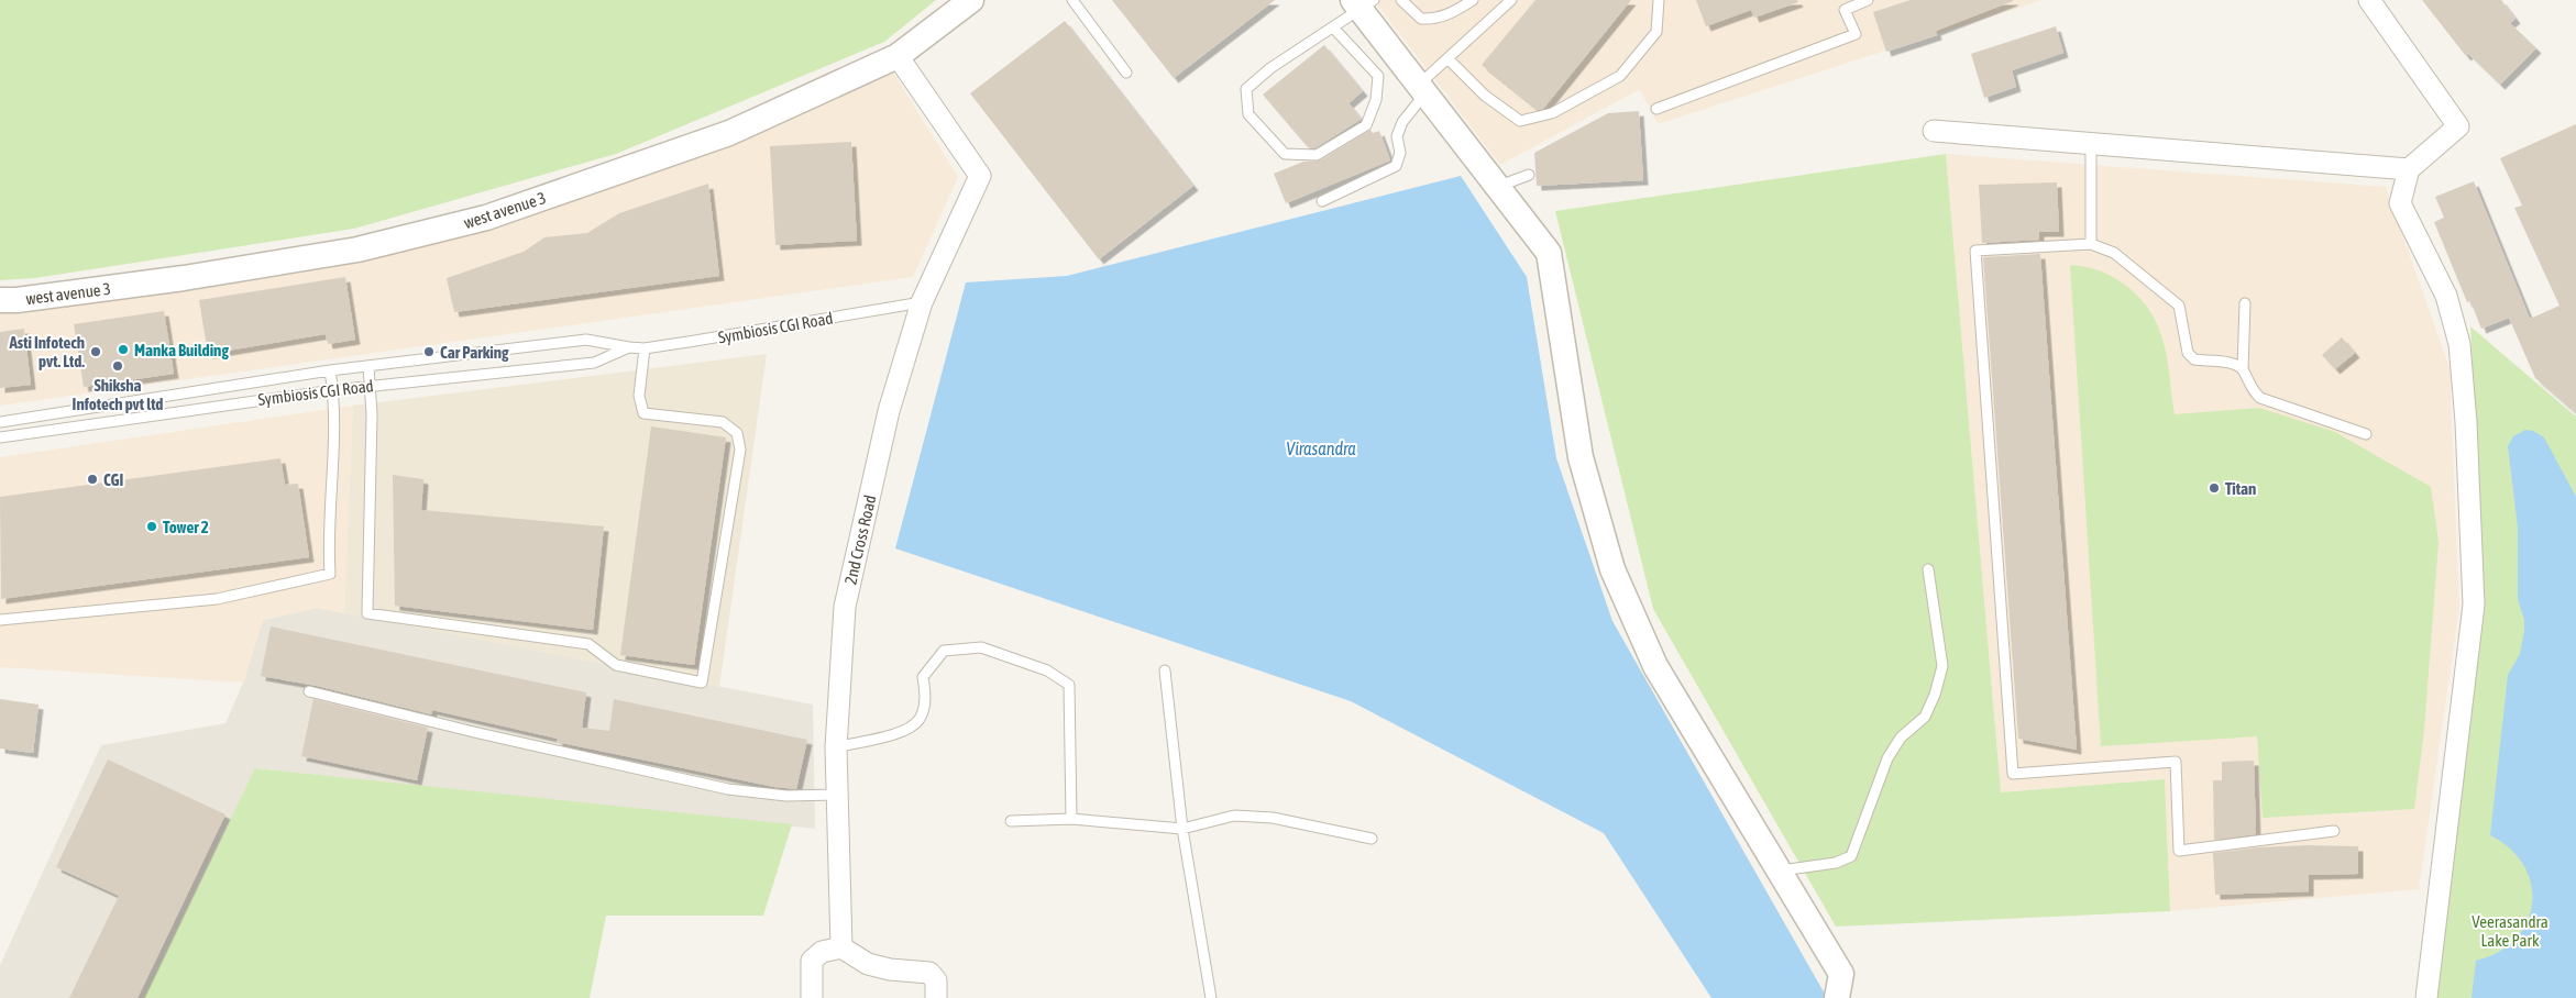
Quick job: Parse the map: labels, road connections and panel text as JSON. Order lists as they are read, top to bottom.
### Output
{
  "streets": {
    "street": ["west avenue 3", "2nd Cross Road"],
    "lane": ["Symbiosis CGI Road"]
  },
  "crossings": [
    ["west avenue 3", "2nd Cross Road"],
    ["Symbiosis CGI Road", "2nd Cross Road"]
  ],
  "water": ["Virasandra"],
  "parks": ["Veerasandra Lake Park"],
  "places": [
    "Manka Building",
    "Asti Infotech pvt. Ltd.",
    "Car Parking",
    "Shiksha Infotech pvt ltd",
    "CGI",
    "Titan",
    "Tower 2"
  ]
}
